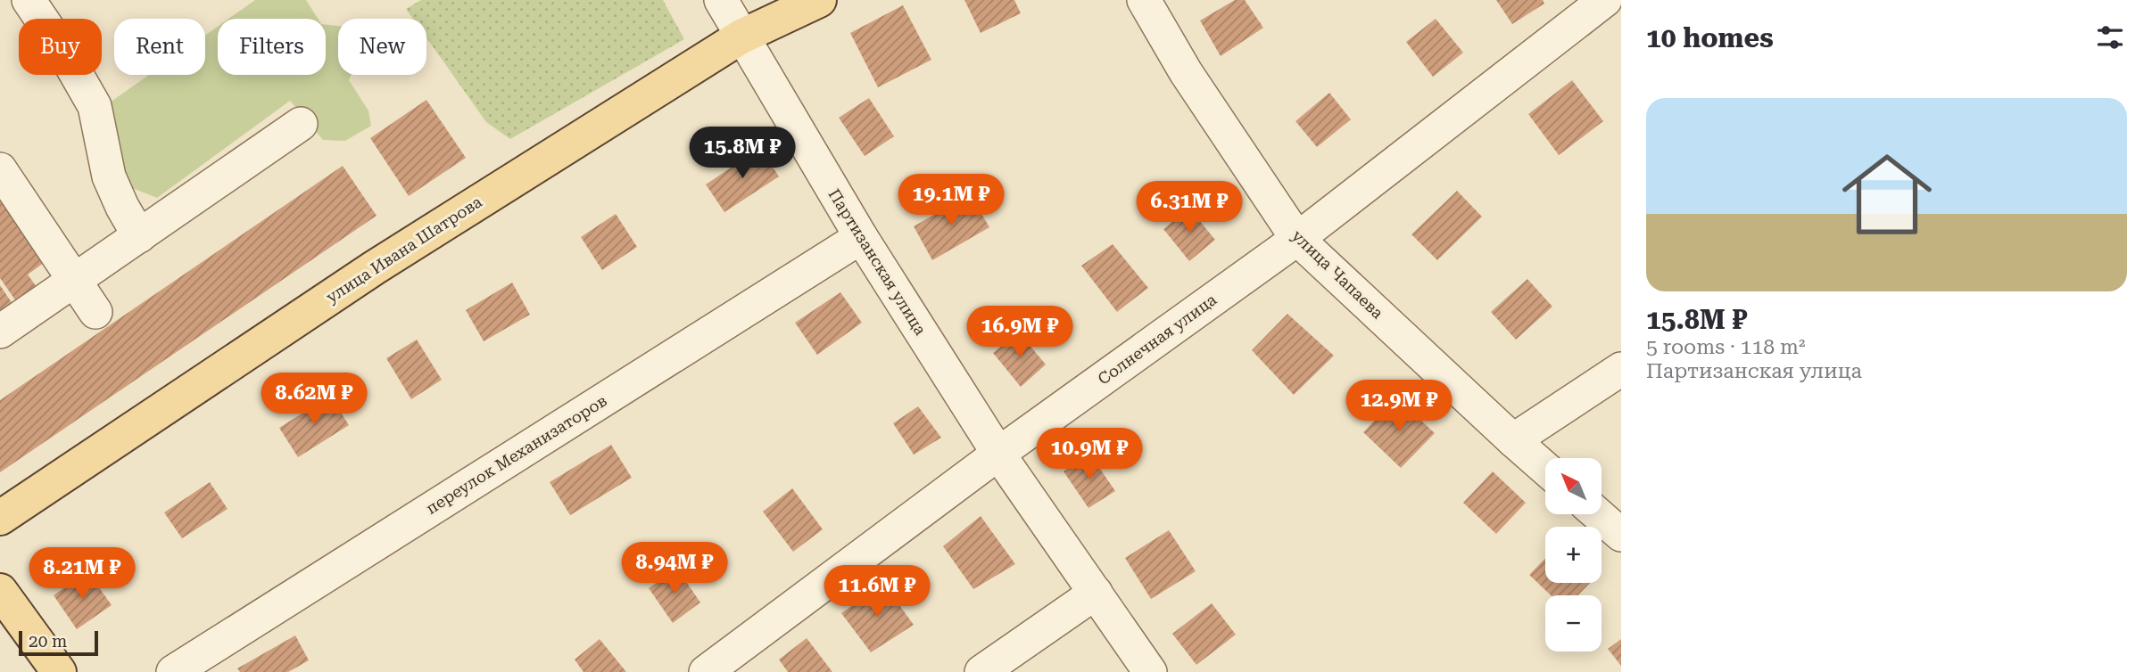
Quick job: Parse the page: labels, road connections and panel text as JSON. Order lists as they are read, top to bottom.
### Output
{
  "streets": {
    "main road": ["улица Ивана Шатрова"],
    "street": [
      "Партизанская улица",
      "улица Чапаева",
      "Солнечная улица",
      "переулок Механизаторов"
    ]
  },
  "crossings": [
    ["улица Ивана Шатрова", "Партизанская улица"],
    ["Партизанская улица", "Солнечная улица"],
    ["Партизанская улица", "переулок Механизаторов"],
    ["улица Чапаева", "Солнечная улица"]
  ],
  "scale_bar": "20 m",
  "north": "top left",
  "page": {
    "heading": "10 homes",
    "chip": [
      "Buy",
      "Rent",
      "Filters",
      "New"
    ],
    "list": [
      {
        "name": "15.8M ₽",
        "note": "5 rooms · 118 m² · Партизанская улица"
      }
    ],
    "price": [
      "15.8M ₽",
      "19.1M ₽",
      "6.31M ₽",
      "16.9M ₽",
      "8.62M ₽",
      "12.9M ₽",
      "10.9M ₽",
      "8.94M ₽",
      "8.21M ₽",
      "11.6M ₽"
    ],
    "map_buttons": ["+", "−"],
    "scale": "20 m"
  }
}
